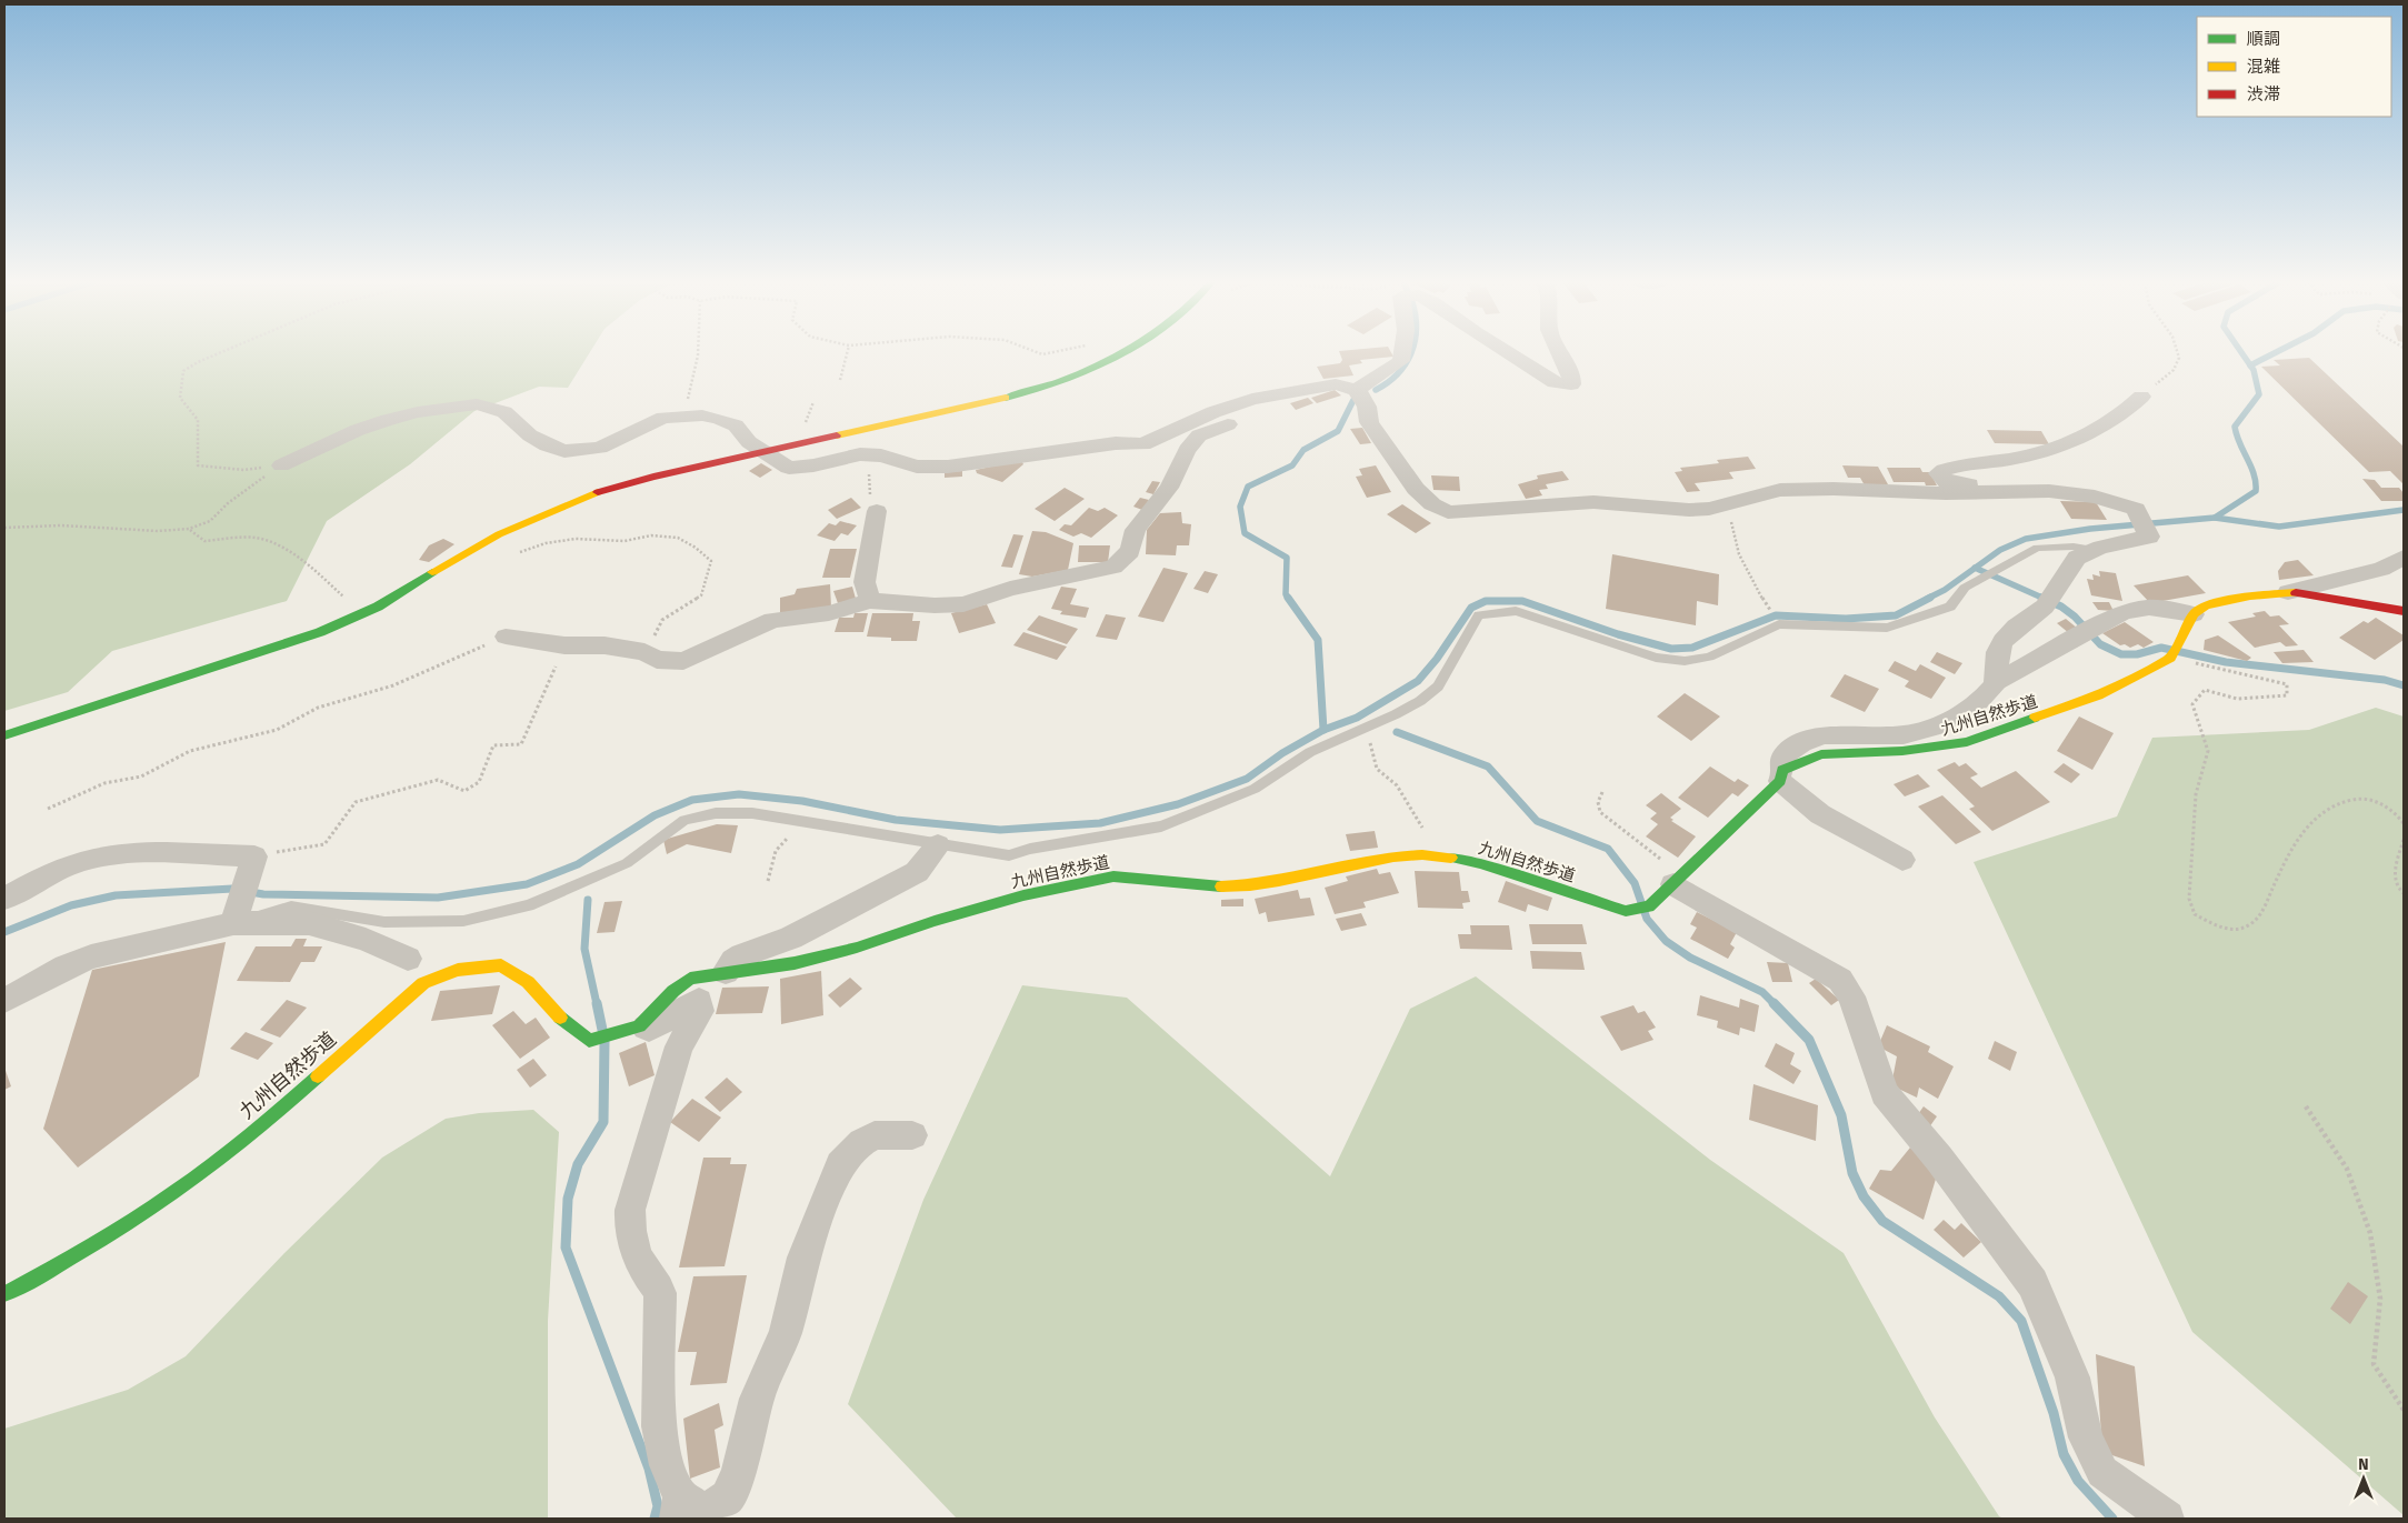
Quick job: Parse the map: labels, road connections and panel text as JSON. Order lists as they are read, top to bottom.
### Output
{
  "streets": {
    "street": ["九州自然歩道"]
  },
  "legend": ["順調", "混雑", "渋滞"],
  "north": "top"
}
